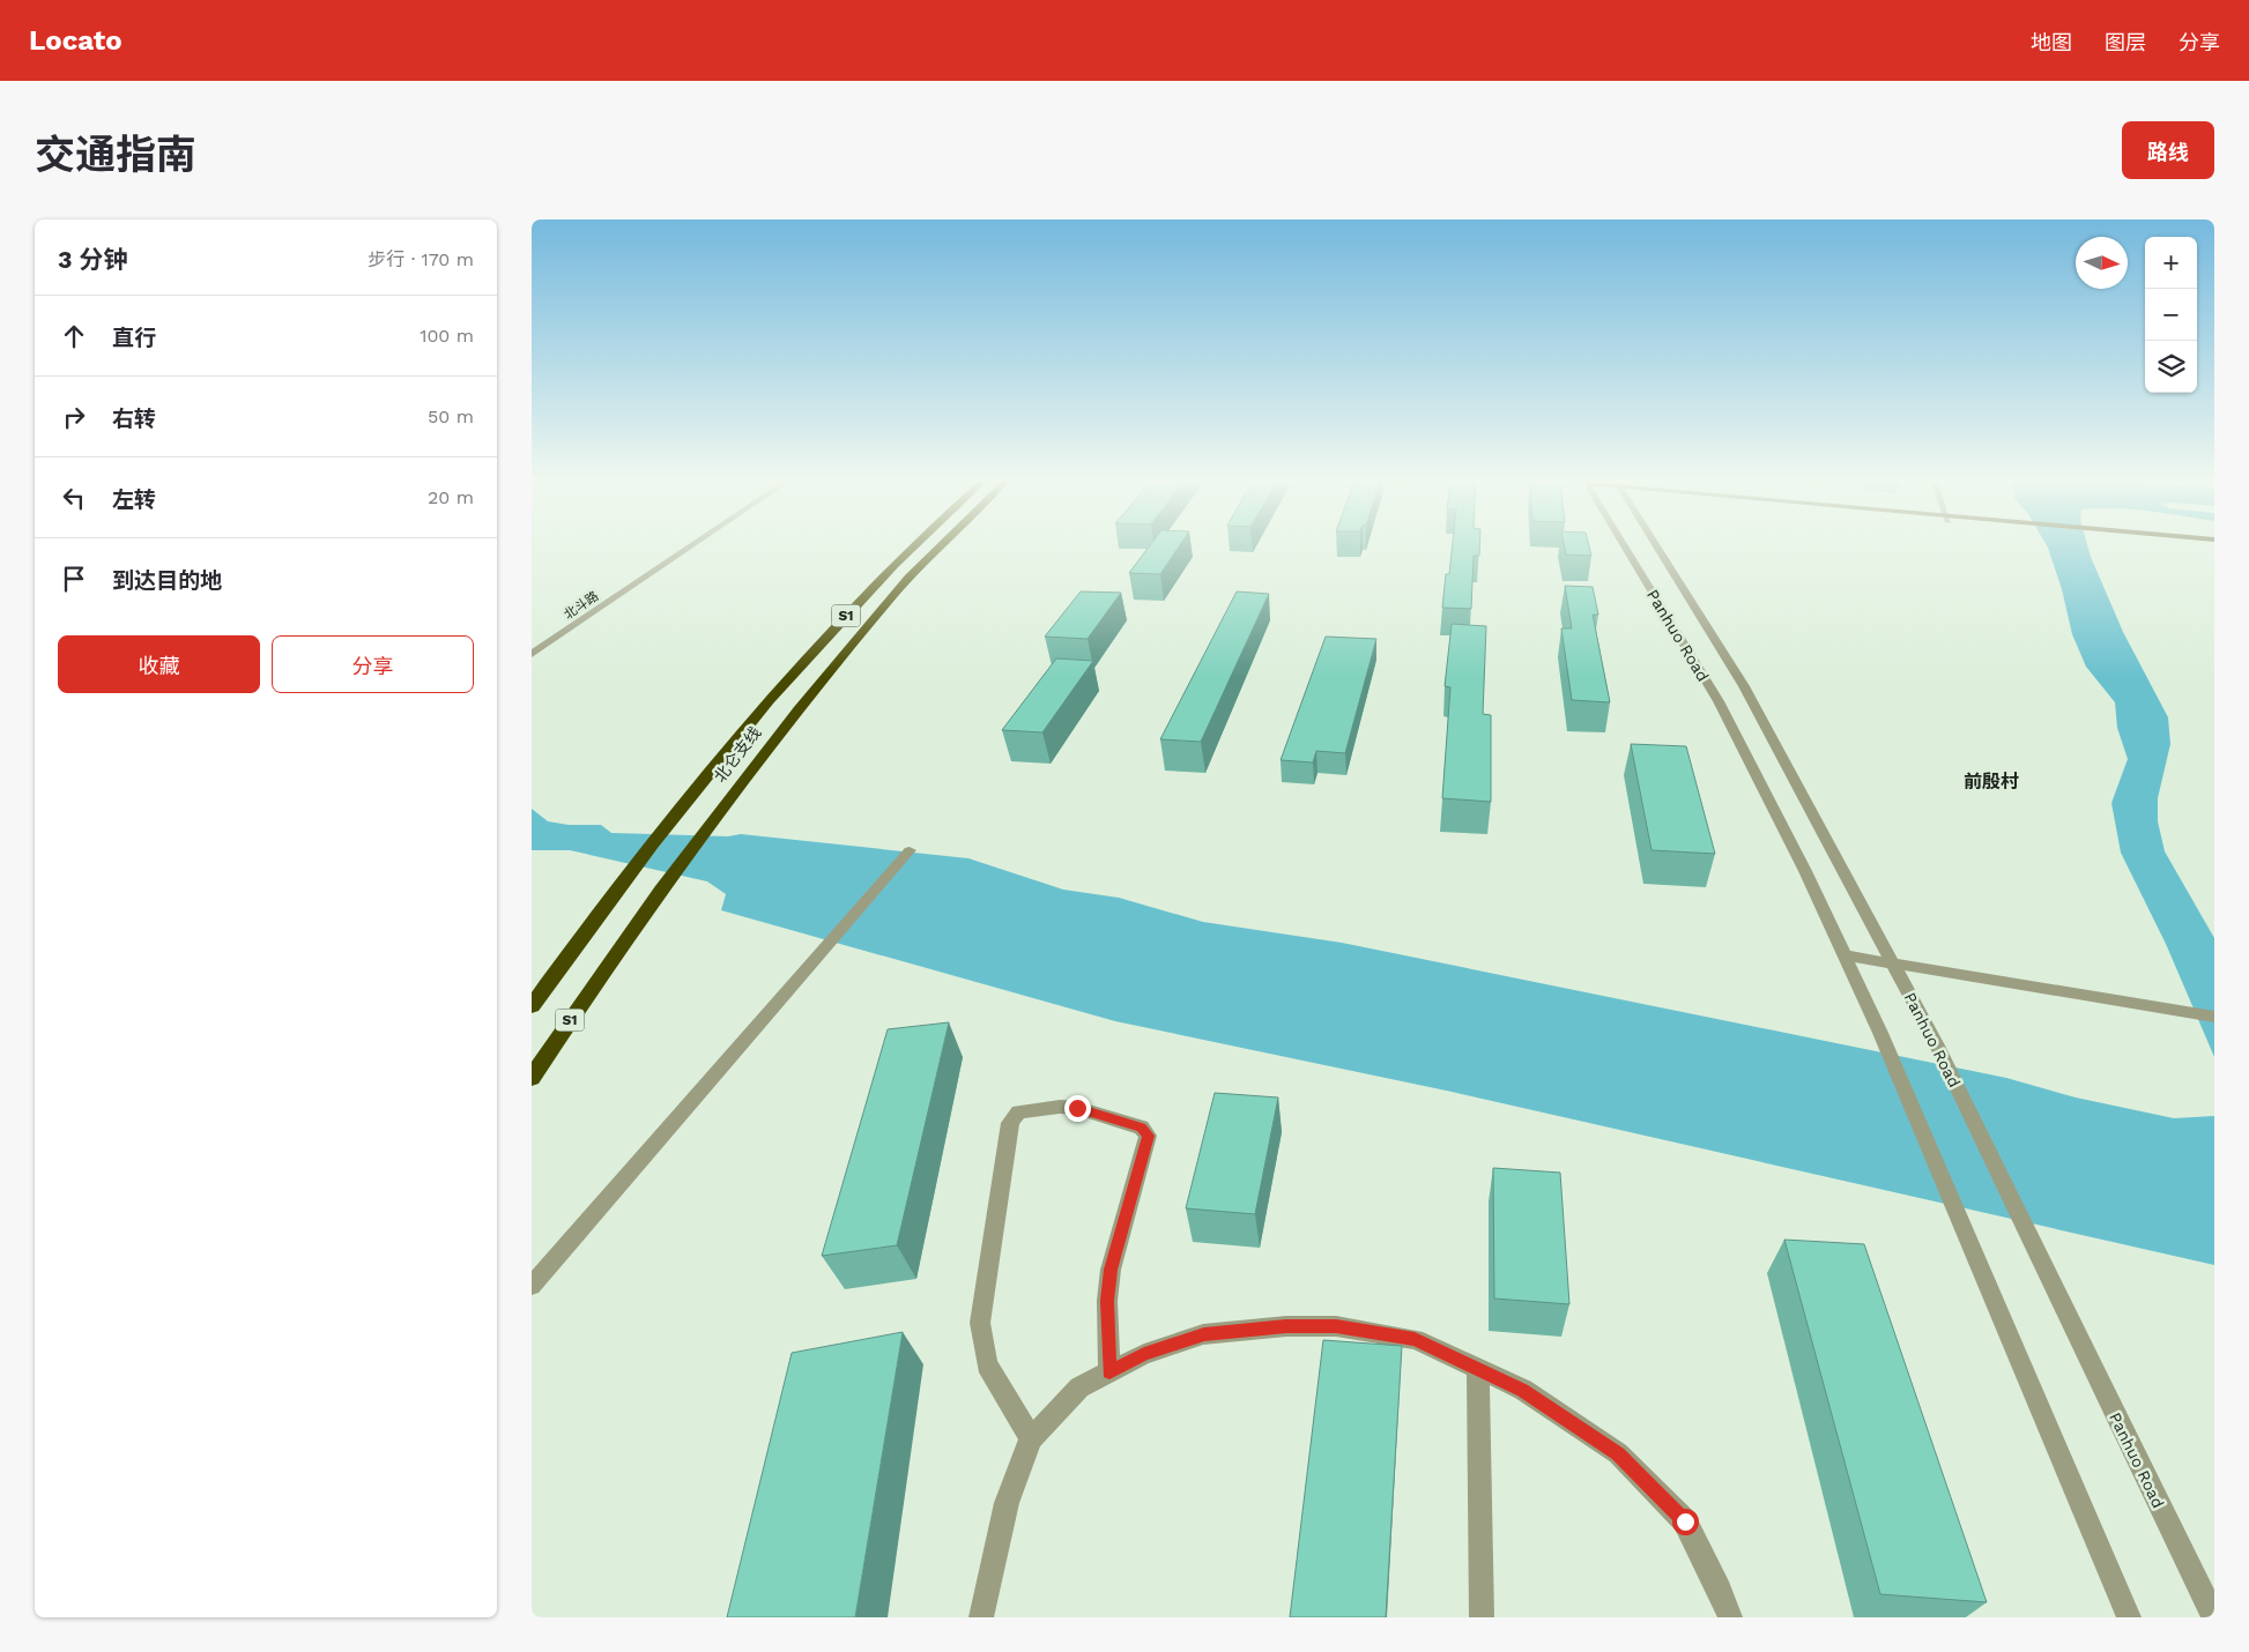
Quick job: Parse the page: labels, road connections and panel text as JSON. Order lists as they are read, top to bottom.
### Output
{
  "streets": {
    "highway": ["S1", "北仑支线"],
    "street": ["北斗路", "Panhuo Road"]
  },
  "districts": ["前殷村"],
  "north": "right",
  "page": {
    "header": "Locato",
    "nav": ["地图", "图层", "分享"],
    "title": "交通指南",
    "buttons": [
      "路线",
      ["收藏", "分享"]
    ],
    "heading": ["3 分钟", "步行 · 170 m"],
    "map_buttons": ["+", "−"],
    "list": [
      ["直行", "100 m"],
      ["右转", "50 m"],
      ["左转", "20 m"],
      "到达目的地"
    ]
  }
}
